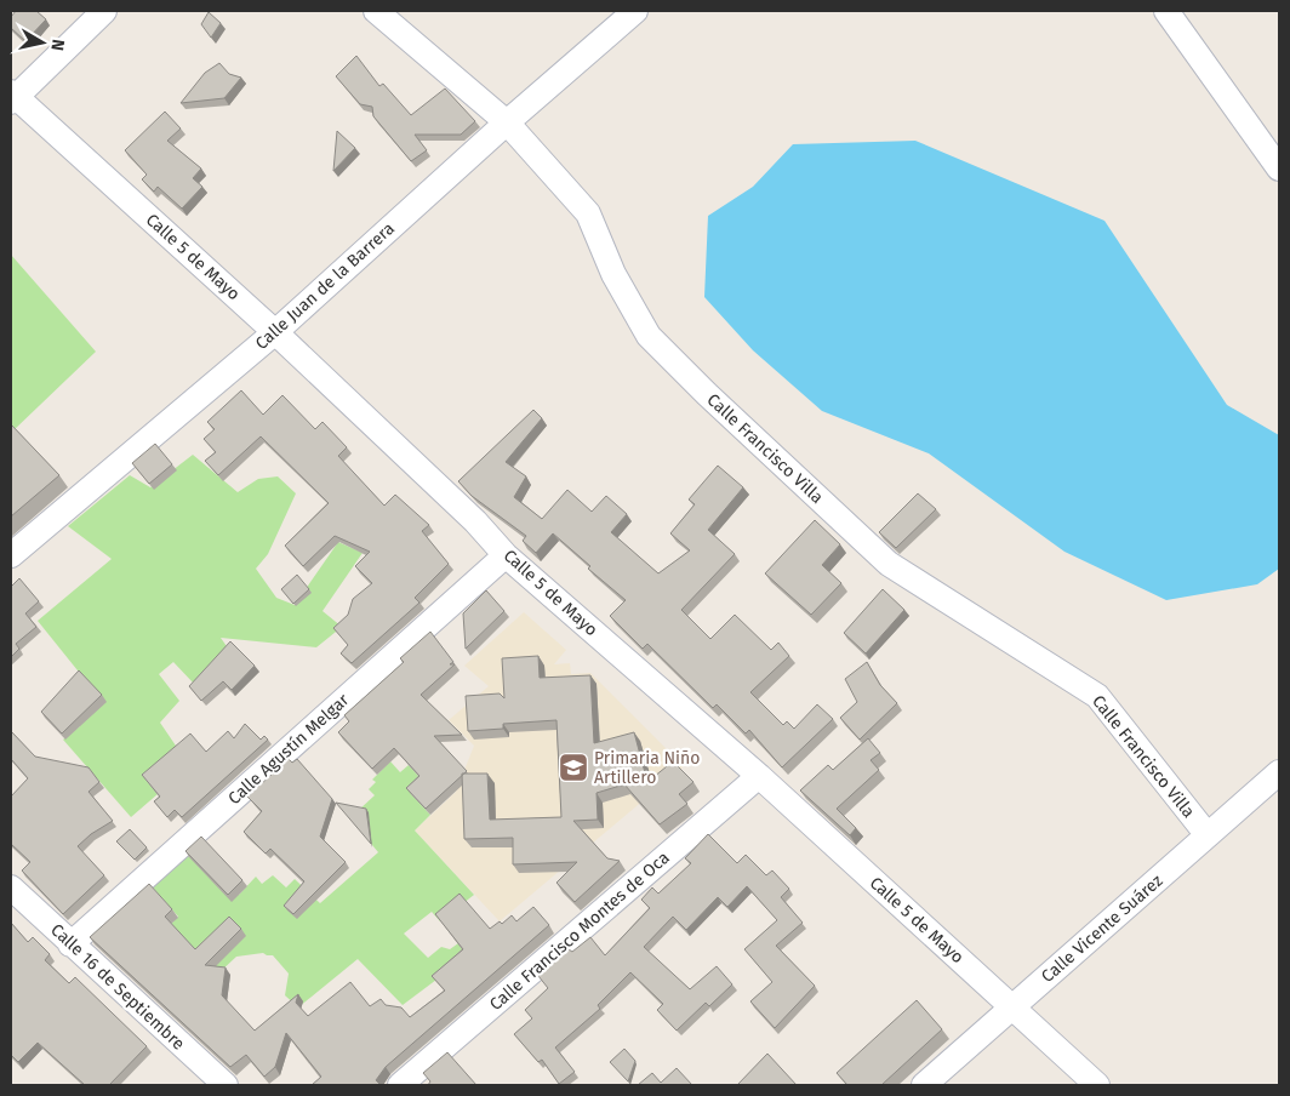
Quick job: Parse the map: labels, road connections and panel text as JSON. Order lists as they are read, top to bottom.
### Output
{
  "streets": {
    "street": [
      "Calle 5 de Mayo",
      "Calle Juan de la Barrera",
      "Calle Francisco Villa",
      "Calle Agustín Melgar",
      "Calle Vicente Suárez",
      "Calle Francisco Montes de Oca",
      "Calle 16 de Septiembre"
    ]
  },
  "crossings": [
    ["Calle 5 de Mayo", "Calle Juan de la Barrera"],
    ["Calle 5 de Mayo", "Calle Agustín Melgar"],
    ["Calle 5 de Mayo", "Calle Vicente Suárez"],
    ["Calle 5 de Mayo", "Calle Francisco Montes de Oca"],
    ["Calle Juan de la Barrera", "Calle Francisco Villa"],
    ["Calle Francisco Villa", "Calle Vicente Suárez"],
    ["Calle Agustín Melgar", "Calle 16 de Septiembre"]
  ],
  "places": {
    "school or university": ["Primaria Niño Artillero"]
  },
  "north": "right"
}
